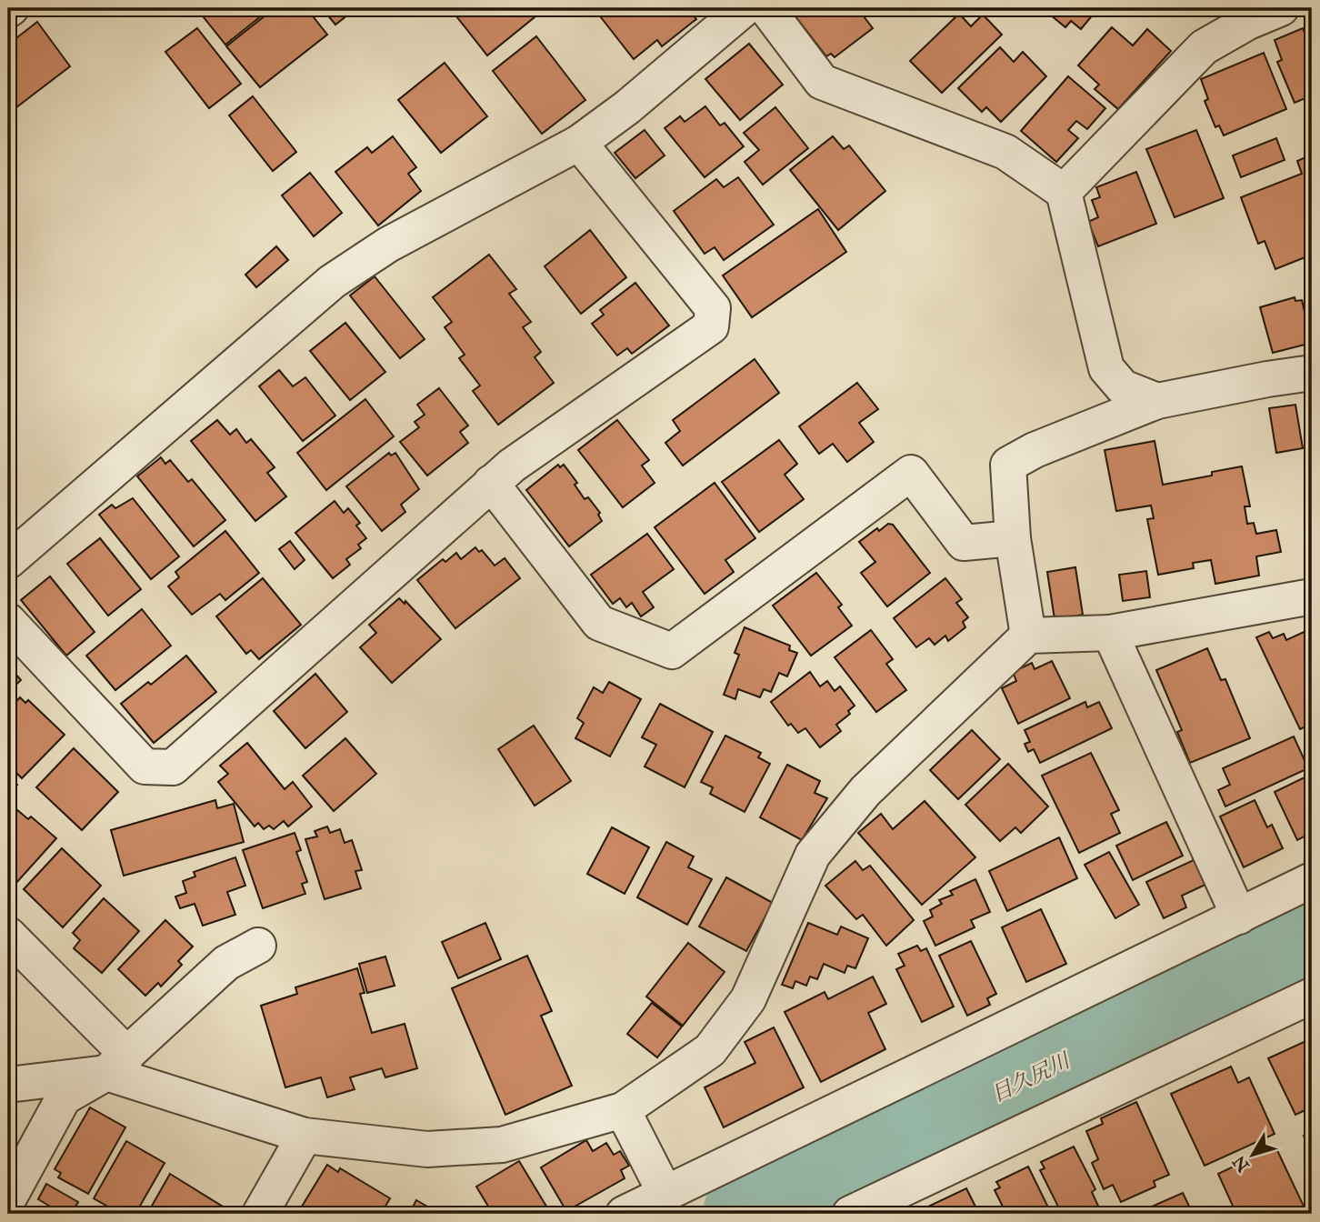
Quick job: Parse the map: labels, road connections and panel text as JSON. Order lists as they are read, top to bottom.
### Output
{
  "water": ["目久尻川"],
  "north": "bottom left"
}
